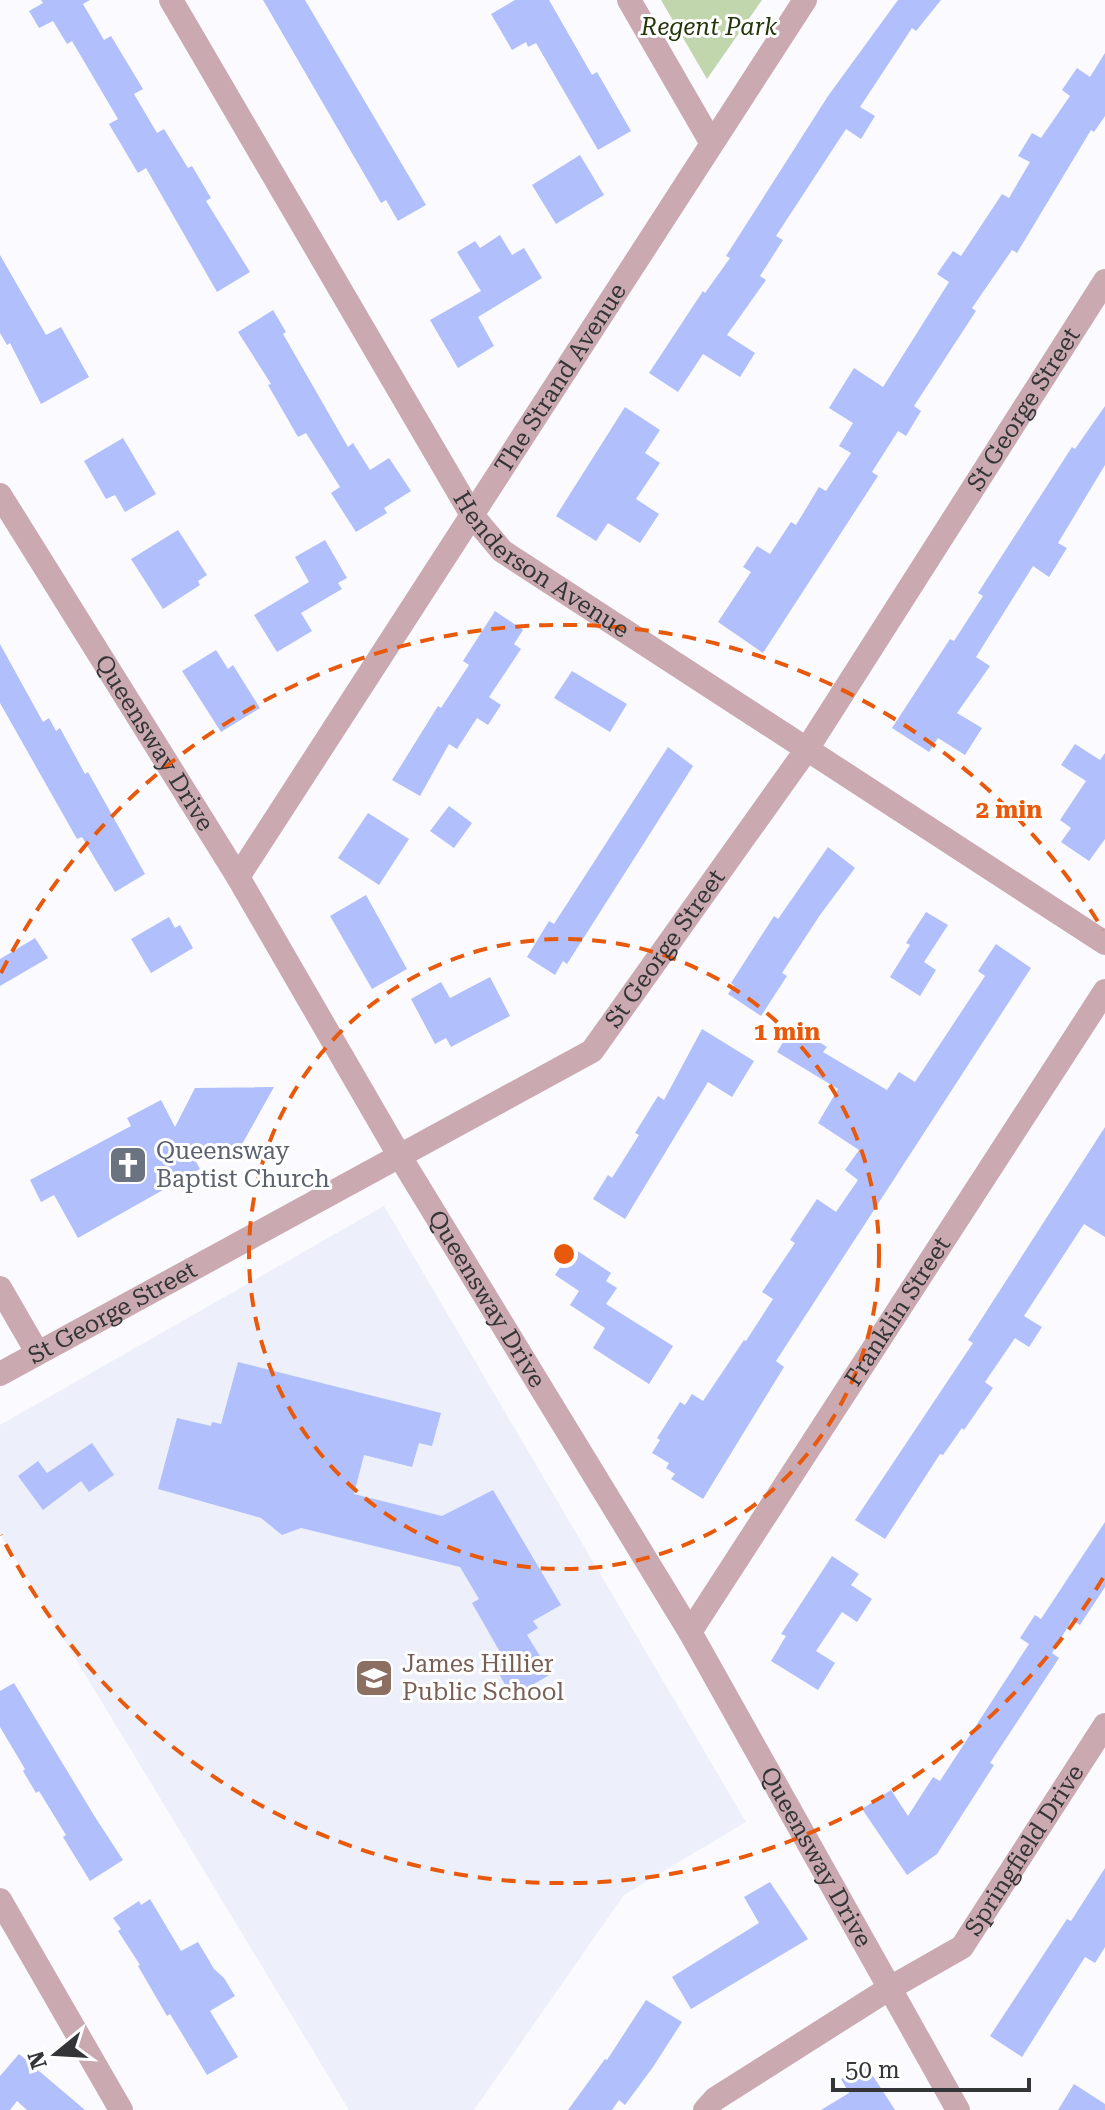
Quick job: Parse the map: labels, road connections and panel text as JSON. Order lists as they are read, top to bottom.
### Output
{
  "streets": {
    "street": [
      "The Strand Avenue",
      "St George Street",
      "Henderson Avenue",
      "Queensway Drive",
      "Franklin Street",
      "Springfield Drive"
    ]
  },
  "crossings": [
    ["The Strand Avenue", "Henderson Avenue"],
    ["The Strand Avenue", "Queensway Drive"],
    ["St George Street", "Henderson Avenue"],
    ["St George Street", "Queensway Drive"],
    ["Queensway Drive", "Franklin Street"],
    ["Queensway Drive", "Springfield Drive"]
  ],
  "parks": ["Regent Park"],
  "places": {
    "church": ["Queensway Baptist Church"],
    "school or university": ["James Hillier Public School"]
  },
  "scale_bar": "50 m",
  "north": "left",
  "rings": ["2 min", "1 min"]
}
